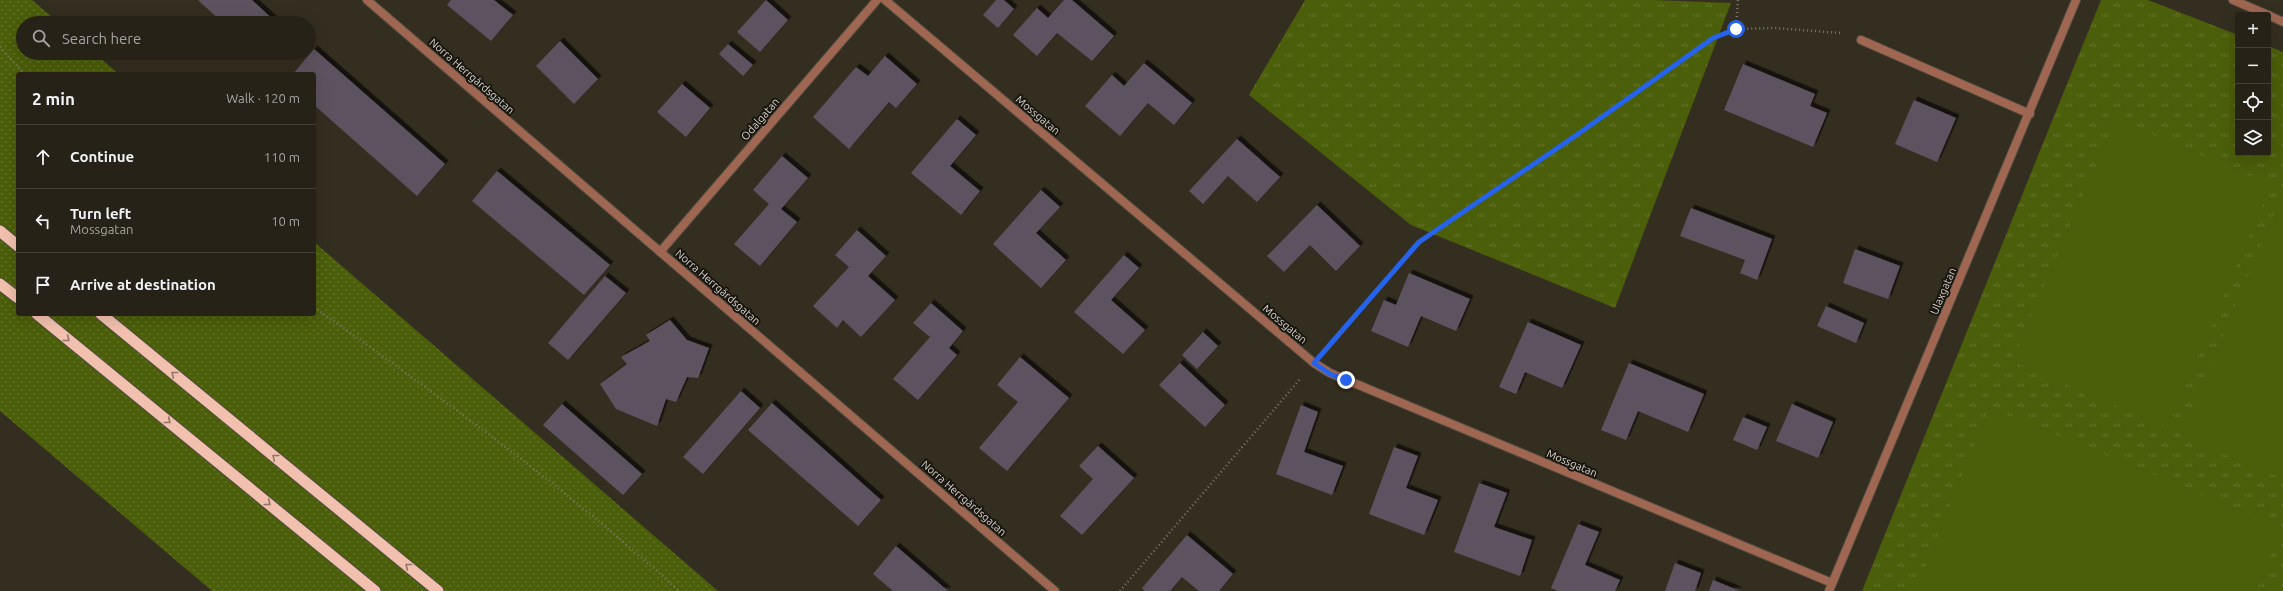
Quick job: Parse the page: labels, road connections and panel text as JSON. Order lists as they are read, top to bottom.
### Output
{
  "streets": {
    "street": [
      "Norra Herrgårdsgatan",
      "Mossgatan",
      "Odalgatan",
      "Ulaxgatan"
    ]
  },
  "crossings": [
    ["Norra Herrgårdsgatan", "Odalgatan"],
    ["Mossgatan", "Ulaxgatan"]
  ],
  "page": {
    "map_buttons": ["+", "−"],
    "search": "Search here",
    "heading": ["2 min", "Walk · 120 m"],
    "list": [
      ["Continue", "110 m"],
      ["Turn left", "Mossgatan", "10 m"],
      "Arrive at destination"
    ]
  }
}
